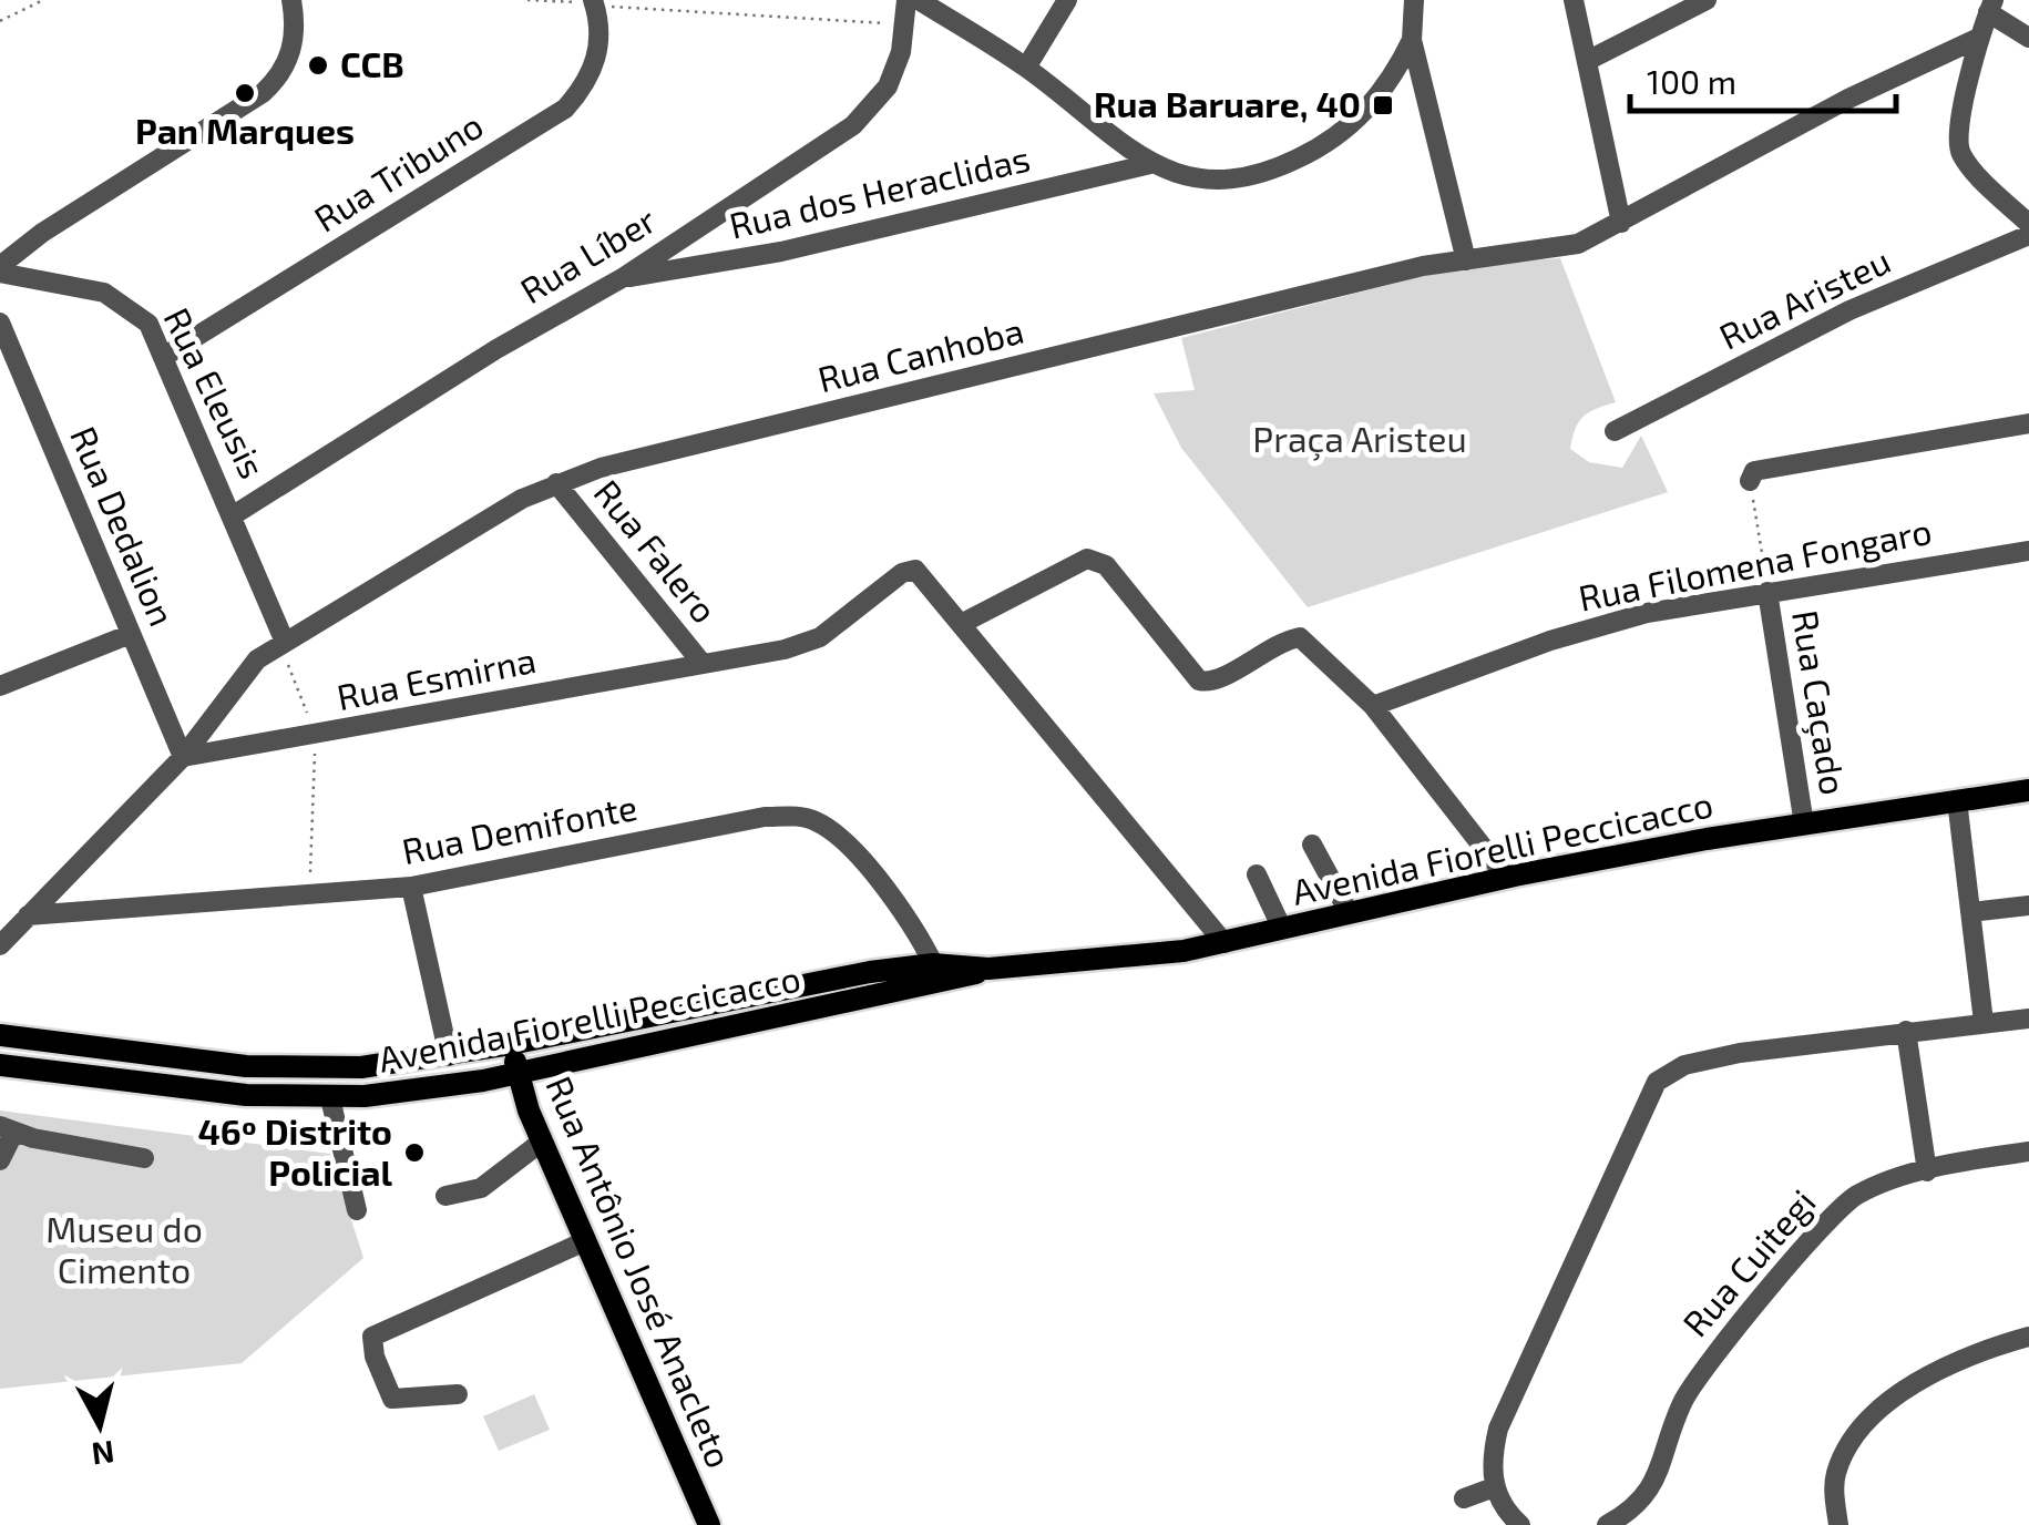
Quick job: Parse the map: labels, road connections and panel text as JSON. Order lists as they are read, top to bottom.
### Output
{
  "streets": {
    "main road": ["Avenida Fiorelli Peccicacco", "Rua Antônio José Anacleto"],
    "street": [
      "Rua Tribuno",
      "Rua dos Heraclidas",
      "Rua Líber",
      "Rua Aristeu",
      "Rua Canhoba",
      "Rua Eleusis",
      "Rua Dedalion",
      "Rua Falero",
      "Rua Filomena Fongaro",
      "Rua Esmirna",
      "Rua Caçado",
      "Rua Demifonte",
      "Rua Cuitegi"
    ]
  },
  "crossings": [
    ["Rua Tribuno", "Rua Eleusis"],
    ["Rua dos Heraclidas", "Rua Líber"],
    ["Rua Líber", "Rua Eleusis"],
    ["Rua Canhoba", "Rua Eleusis"],
    ["Rua Canhoba", "Rua Dedalion"],
    ["Rua Canhoba", "Rua Falero"],
    ["Rua Canhoba", "Rua Esmirna"],
    ["Rua Canhoba", "Rua Demifonte"],
    ["Rua Dedalion", "Rua Esmirna"],
    ["Rua Falero", "Rua Esmirna"],
    ["Rua Filomena Fongaro", "Rua Caçado"],
    ["Rua Caçado", "Avenida Fiorelli Peccicacco"],
    ["Rua Demifonte", "Avenida Fiorelli Peccicacco"],
    ["Avenida Fiorelli Peccicacco", "Rua Antônio José Anacleto"]
  ],
  "parks": ["Praça Aristeu", "Museu do Cimento"],
  "places": {
    "other": ["CCB", "Pan Marques", "46º Distrito Policial"],
    "transit": ["Rua Baruare, 40"]
  },
  "scale_bar": "100 m",
  "north": "bottom"
}
